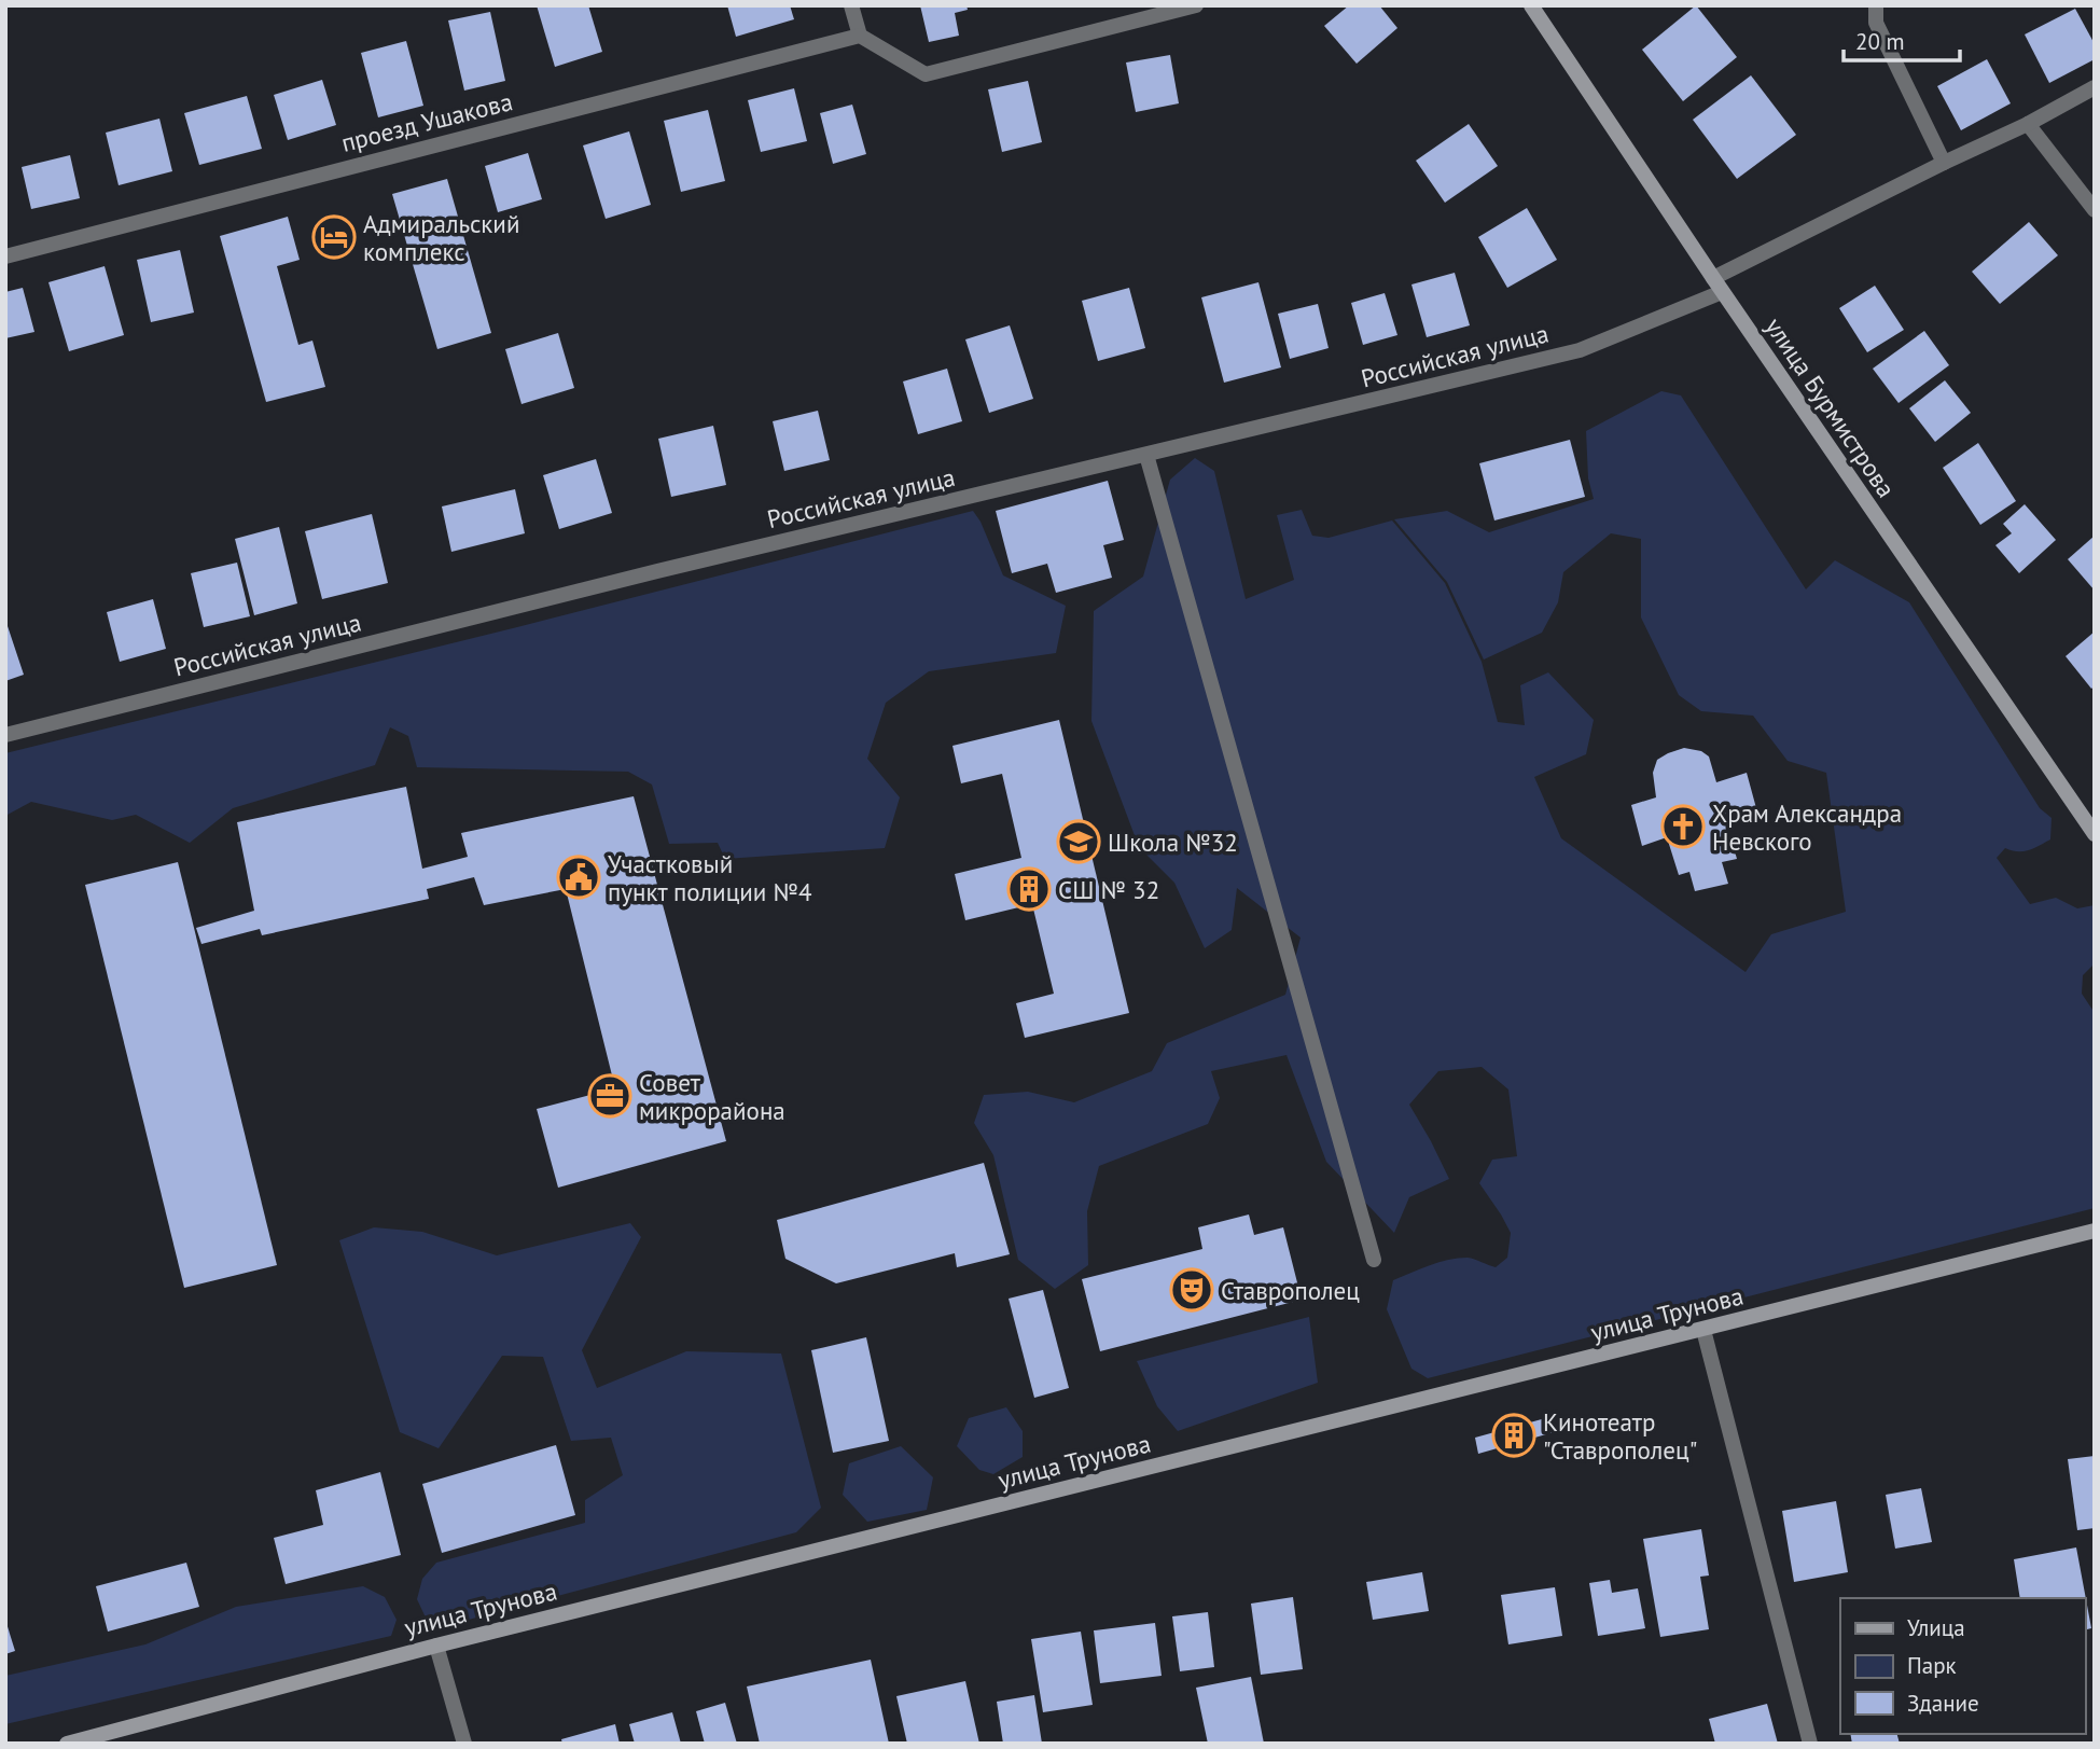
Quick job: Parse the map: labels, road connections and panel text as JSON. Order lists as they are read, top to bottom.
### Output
{
  "streets": {
    "street": [
      "проезд Ушакова",
      "Российская улица",
      "улица Бурмистрова",
      "улица Трунова"
    ]
  },
  "crossings": [
    ["Российская улица", "улица Бурмистрова"]
  ],
  "places": {
    "hotel": ["Адмиральский комплекс"],
    "church": ["Храм Александра Невского"],
    "school or university": ["Школа №32"],
    "public building": ["Участковый пункт полиции №4"],
    "building": ["СШ № 32", "Кинотеатр \"Ставрополец\""],
    "office": ["Совет микрорайона"],
    "theatre": ["Ставрополец"]
  },
  "legend": ["Улица", "Парк", "Здание"],
  "scale_bar": "20 m"
}
